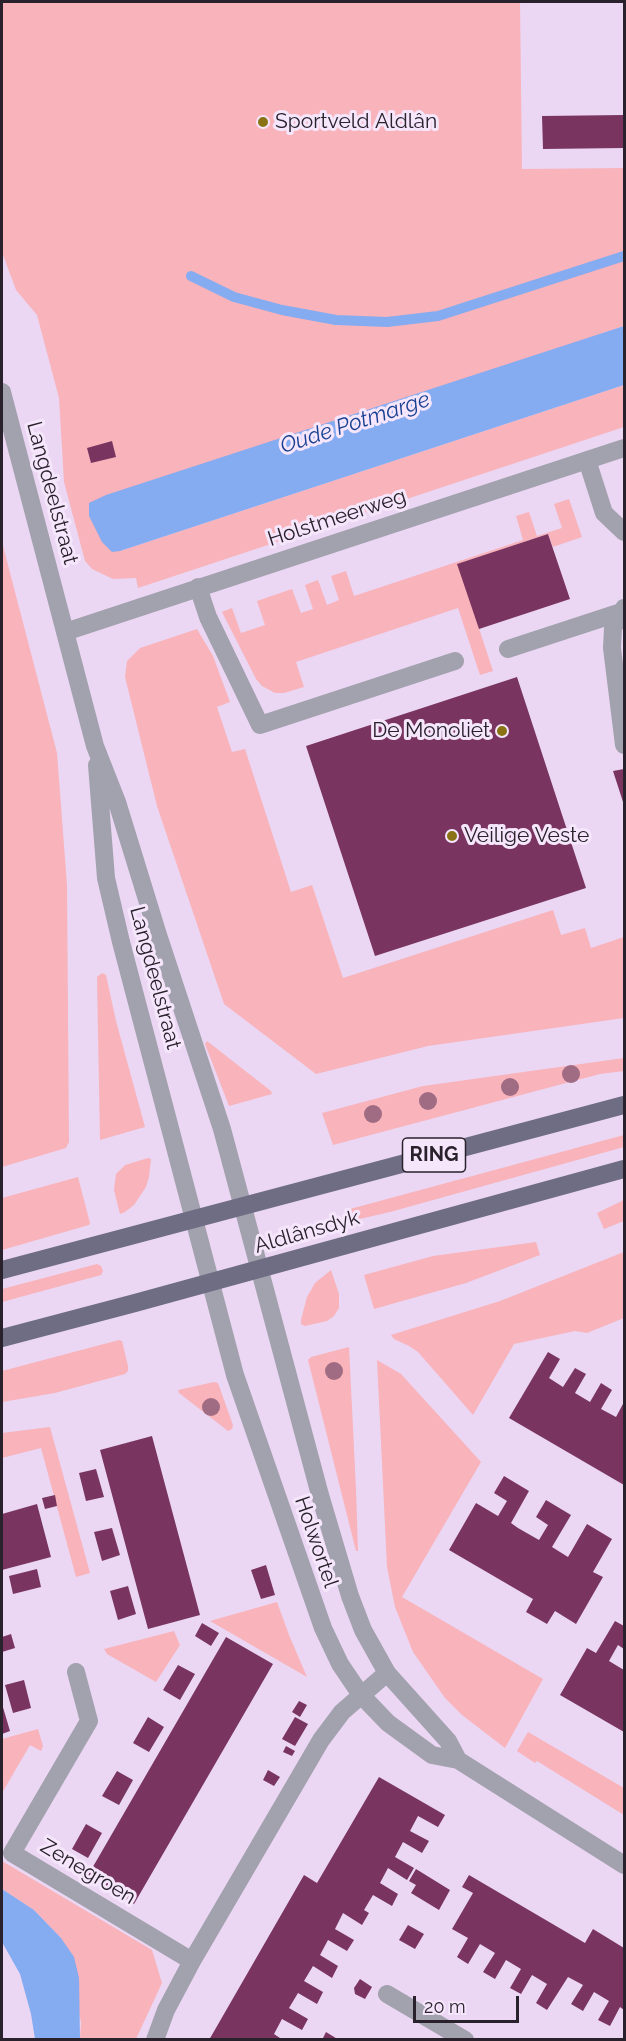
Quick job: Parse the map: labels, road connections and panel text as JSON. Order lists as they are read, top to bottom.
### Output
{
  "streets": {
    "main road": ["RING", "Aldlânsdyk"],
    "street": [
      "Langdeelstraat",
      "Holstmeerweg",
      "Holwortel",
      "Zenegroen"
    ]
  },
  "crossings": [
    ["Langdeelstraat", "Holstmeerweg"],
    ["Langdeelstraat", "Aldlânsdyk"],
    ["Langdeelstraat", "Holwortel"],
    ["Aldlânsdyk", "Holwortel"]
  ],
  "water": ["Oude Potmarge"],
  "places": ["Sportveld Aldlân", "De Monoliet", "Veilige Veste"],
  "scale_bar": "20 m"
}
